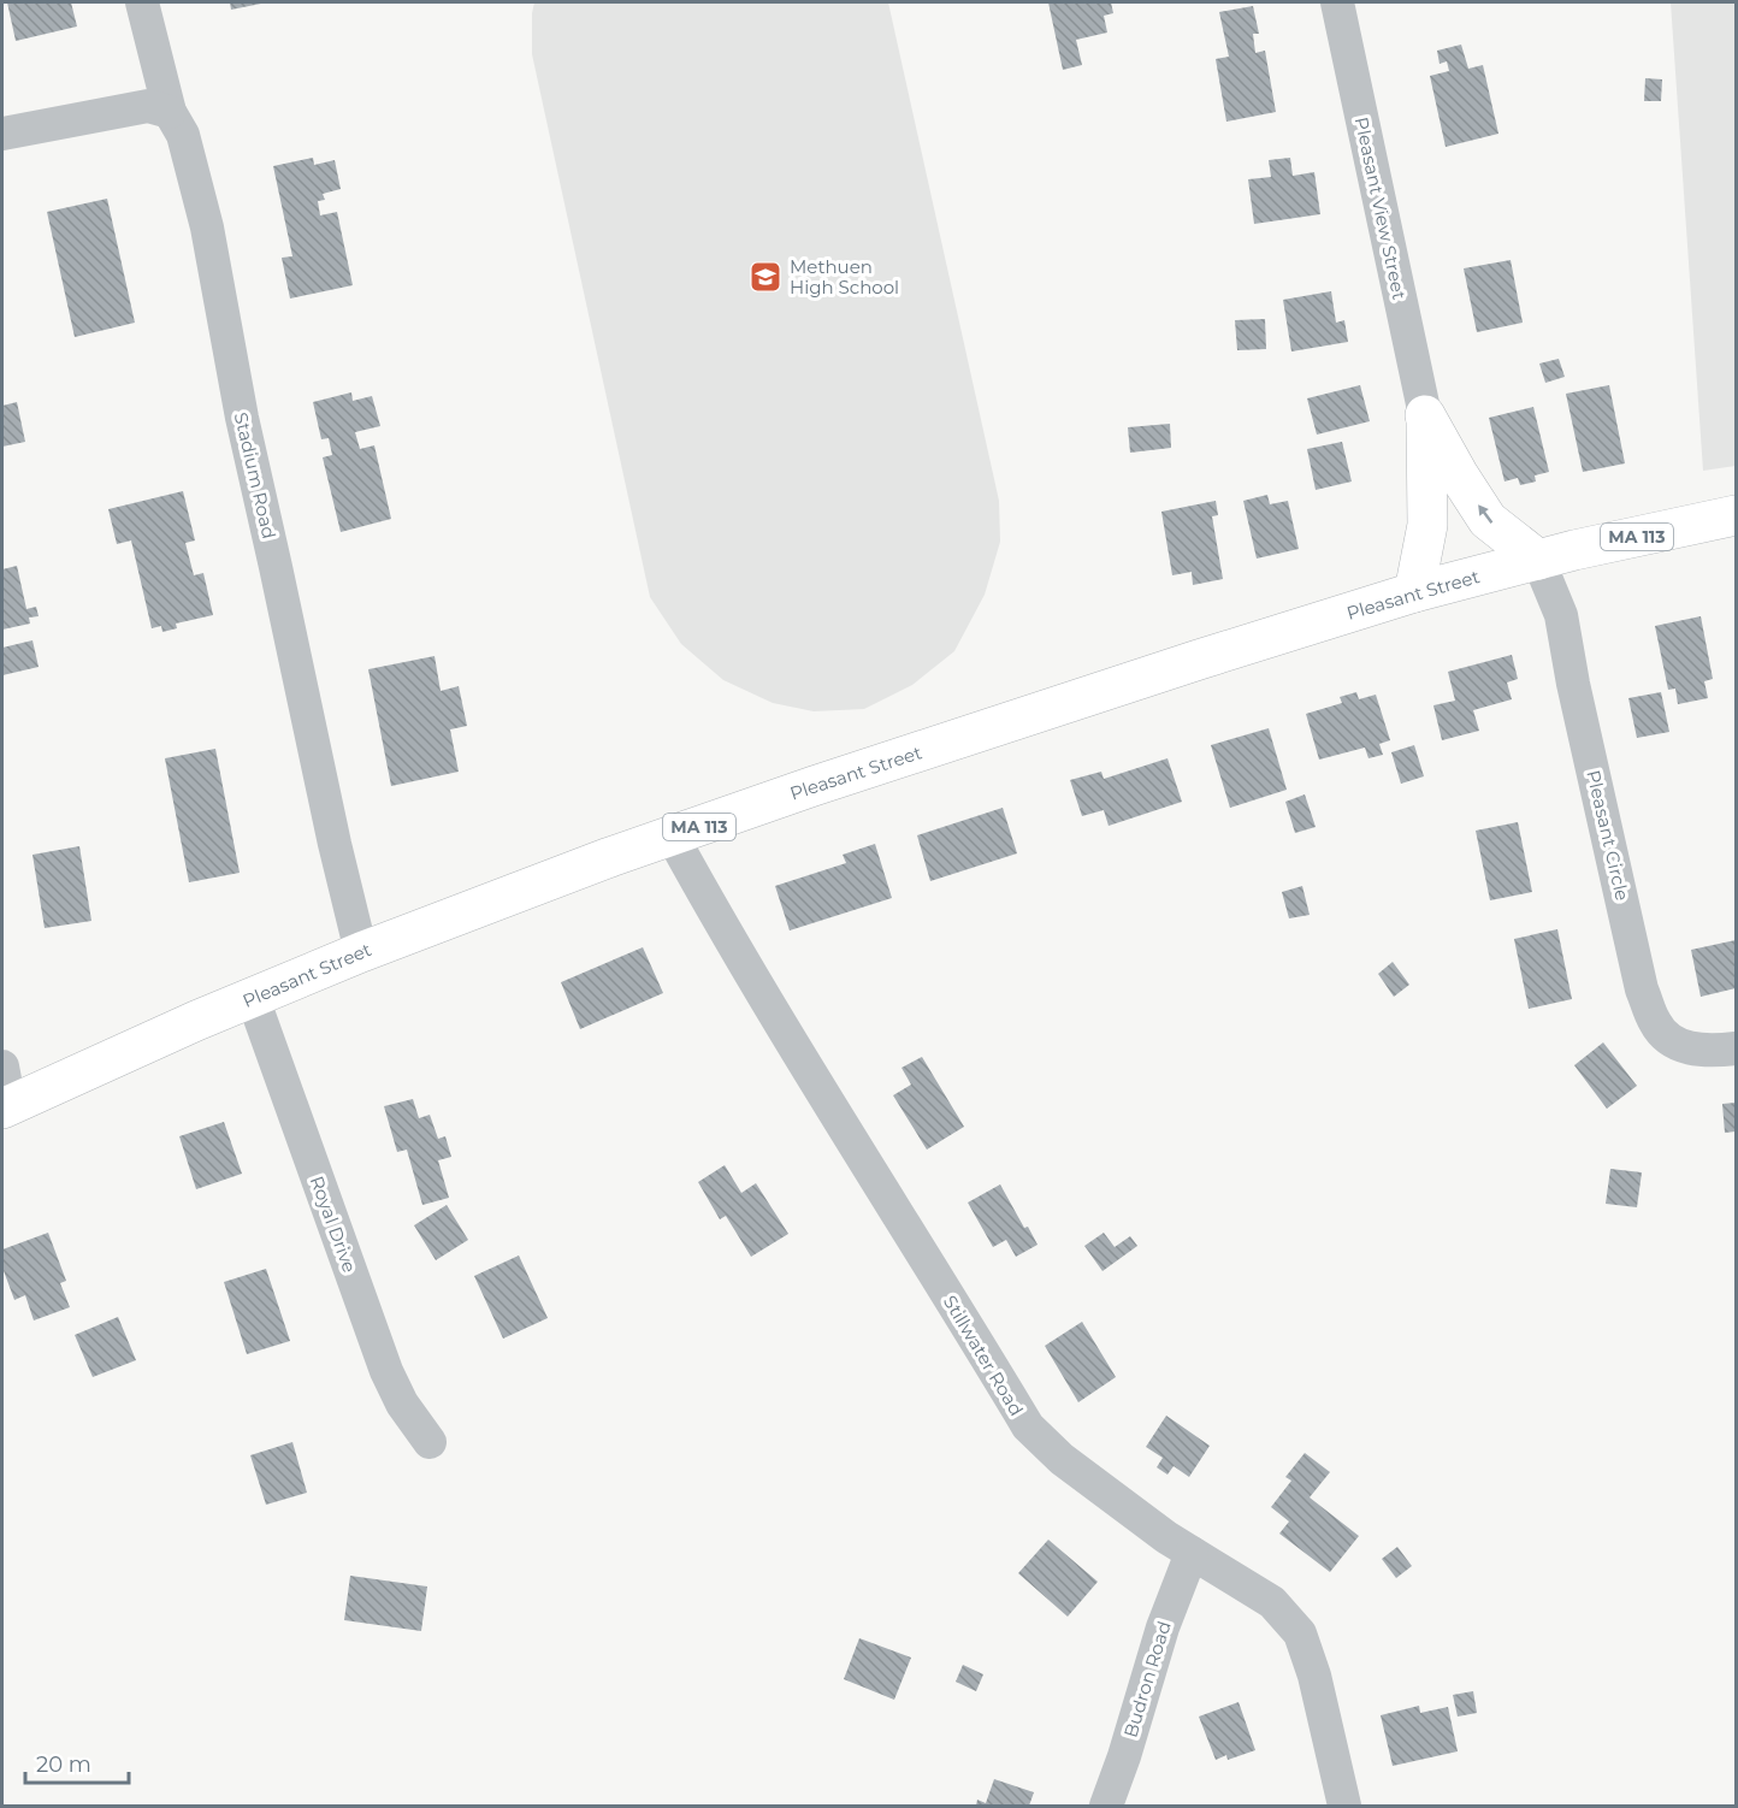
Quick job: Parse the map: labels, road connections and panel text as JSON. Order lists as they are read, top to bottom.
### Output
{
  "streets": {
    "main road": ["MA 113", "Pleasant Street"],
    "street": [
      "Pleasant View Street",
      "Stadium Road",
      "Pleasant Circle",
      "Royal Drive",
      "Stillwater Road",
      "Budron Road"
    ]
  },
  "crossings": [
    ["Stadium Road", "Pleasant Street"],
    ["Pleasant Street", "Pleasant Circle"],
    ["Pleasant Street", "Royal Drive"],
    ["Pleasant Street", "Stillwater Road"],
    ["Stillwater Road", "Budron Road"]
  ],
  "places": {
    "school or university": ["Methuen High School"]
  },
  "scale_bar": "20 m"
}
